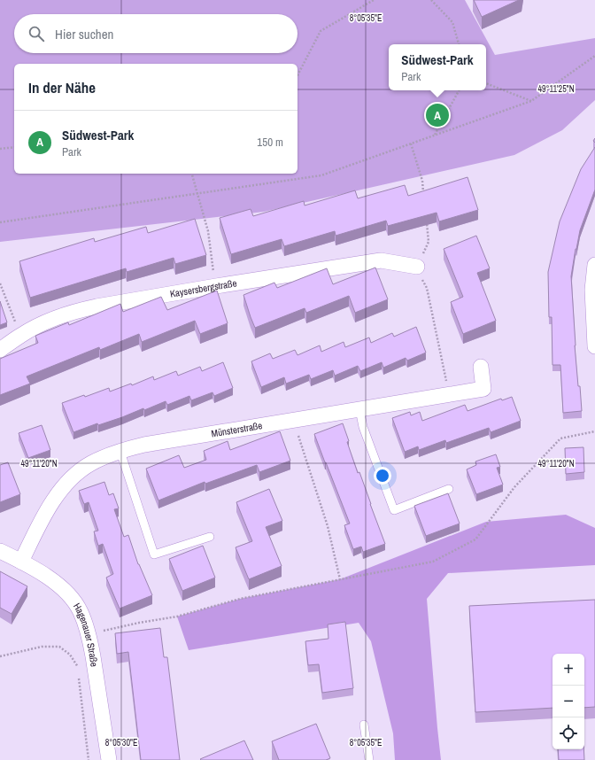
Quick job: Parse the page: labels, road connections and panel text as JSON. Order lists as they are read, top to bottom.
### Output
{
  "streets": {
    "street": ["Kaysersbergstraße", "Münsterstraße", "Hagenauer Straße"]
  },
  "crossings": [
    ["Münsterstraße", "Hagenauer Straße"]
  ],
  "page": {
    "search": "Hier suchen",
    "popup": ["Südwest-Park", "Park"],
    "heading": "In der Nähe",
    "pins": "A",
    "list": [
      {
        "mark": "A",
        "name": "Südwest-Park",
        "note": "Park",
        "value": "150 m"
      }
    ],
    "map_buttons": ["+", "−"]
  },
  "coordinates": [
    "8°05'35\"E",
    "49°11'25\"N",
    "49°11'20\"N",
    "8°05'30\"E"
  ]
}
